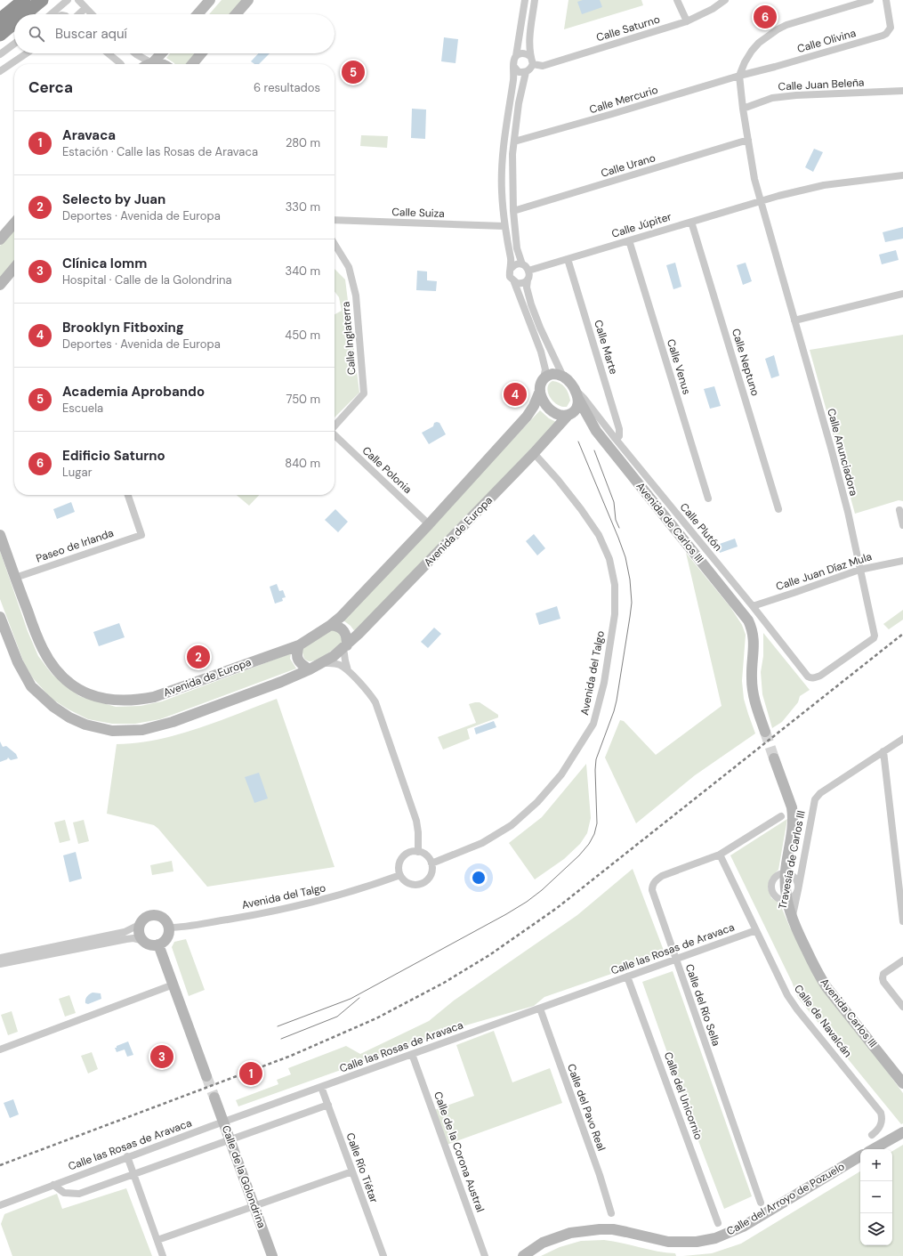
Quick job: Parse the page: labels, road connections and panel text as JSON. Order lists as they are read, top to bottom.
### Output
{
  "streets": {
    "street": [
      "Calle Saturno",
      "Calle Olivina",
      "Calle Juan Beleña",
      "Calle Mercurio",
      "Calle Urano",
      "Calle Suiza",
      "Calle Júpiter",
      "Calle Inglaterra",
      "Calle Marte",
      "Calle Neptuno",
      "Calle Venus",
      "Calle Anunciadora",
      "Calle Polonia",
      "Avenida de Carlos III",
      "Calle Plutón",
      "Avenida de Europa",
      "Paseo de Irlanda",
      "Calle Juan Díaz Mula",
      "Avenida del Talgo",
      "Travesía de Carlos III",
      "Calle las Rosas de Aravaca",
      "Calle del Río Sella",
      "Avenida Carlos III",
      "Calle de Navalcán",
      "Calle del Unicornio",
      "Calle del Pavo Real",
      "Calle de la Corona Austral",
      "Calle Río Tiétar",
      "Calle de la Golondrina",
      "Calle del Arroyo de Pozuelo"
    ]
  },
  "crossings": [
    ["Calle Olivina", "Calle Mercurio"],
    ["Calle Olivina", "Calle Anunciadora"],
    ["Calle Juan Beleña", "Calle Anunciadora"],
    ["Calle Mercurio", "Calle Anunciadora"],
    ["Calle Urano", "Calle Anunciadora"],
    ["Calle Júpiter", "Calle Marte"],
    ["Calle Júpiter", "Calle Neptuno"],
    ["Calle Júpiter", "Calle Venus"],
    ["Calle Júpiter", "Calle Anunciadora"],
    ["Calle Marte", "Calle Plutón"],
    ["Calle Anunciadora", "Calle Plutón"],
    ["Calle Anunciadora", "Calle Juan Díaz Mula"],
    ["Calle Polonia", "Avenida de Europa"],
    ["Avenida de Carlos III", "Calle Plutón"],
    ["Avenida de Carlos III", "Avenida de Europa"],
    ["Calle Plutón", "Avenida de Europa"],
    ["Calle Plutón", "Calle Juan Díaz Mula"],
    ["Avenida de Europa", "Paseo de Irlanda"],
    ["Avenida de Europa", "Avenida del Talgo"],
    ["Travesía de Carlos III", "Avenida Carlos III"],
    ["Calle las Rosas de Aravaca", "Calle del Río Sella"],
    ["Calle las Rosas de Aravaca", "Calle de Navalcán"],
    ["Calle las Rosas de Aravaca", "Calle del Unicornio"],
    ["Calle las Rosas de Aravaca", "Calle del Pavo Real"],
    ["Calle las Rosas de Aravaca", "Calle de la Corona Austral"],
    ["Calle las Rosas de Aravaca", "Calle Río Tiétar"],
    ["Calle las Rosas de Aravaca", "Calle de la Golondrina"],
    ["Calle del Río Sella", "Calle de Navalcán"]
  ],
  "page": {
    "pins": [
      "6",
      "5",
      "4",
      "2",
      "3",
      "1"
    ],
    "search": "Buscar aquí",
    "heading": ["Cerca", "6 resultados"],
    "list": [
      {
        "mark": "1",
        "name": "Aravaca",
        "note": "Estación · Calle las Rosas de Aravaca",
        "value": "280 m"
      },
      {
        "mark": "2",
        "name": "Selecto by Juan",
        "note": "Deportes · Avenida de Europa",
        "value": "330 m"
      },
      {
        "mark": "3",
        "name": "Clínica Iomm",
        "note": "Hospital · Calle de la Golondrina",
        "value": "340 m"
      },
      {
        "mark": "4",
        "name": "Brooklyn Fitboxing",
        "note": "Deportes · Avenida de Europa",
        "value": "450 m"
      },
      {
        "mark": "5",
        "name": "Academia Aprobando",
        "note": "Escuela",
        "value": "750 m"
      },
      {
        "mark": "6",
        "name": "Edificio Saturno",
        "note": "Lugar",
        "value": "840 m"
      }
    ],
    "map_buttons": ["+", "−"]
  }
}
